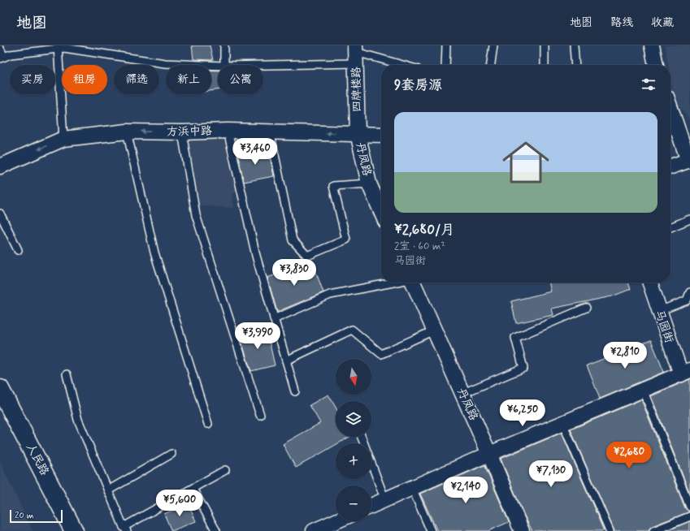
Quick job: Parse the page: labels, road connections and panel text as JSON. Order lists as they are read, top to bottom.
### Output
{
  "streets": {
    "street": [
      "四牌楼路",
      "方浜中路",
      "丹凤路",
      "马园街",
      "人民路"
    ]
  },
  "crossings": [
    ["四牌楼路", "方浜中路"],
    ["四牌楼路", "丹凤路"],
    ["方浜中路", "丹凤路"]
  ],
  "one_way": ["方浜中路"],
  "scale_bar": "20 m",
  "north": "bottom",
  "page": {
    "header": "地图",
    "nav": ["地图", "路线", "收藏"],
    "chip": [
      "买房",
      "租房",
      "筛选",
      "新上",
      "公寓"
    ],
    "heading": "9套房源",
    "list": [
      {
        "name": "¥2,680/月",
        "note": "2室 · 60 m² · 马园街"
      }
    ],
    "price": [
      "¥3,460",
      "¥3,830",
      "¥3,990",
      "¥2,810",
      "¥6,250",
      "¥2,680",
      "¥7,130",
      "¥2,140",
      "¥5,600"
    ],
    "map_buttons": ["+", "−"],
    "scale": "20 m"
  }
}
